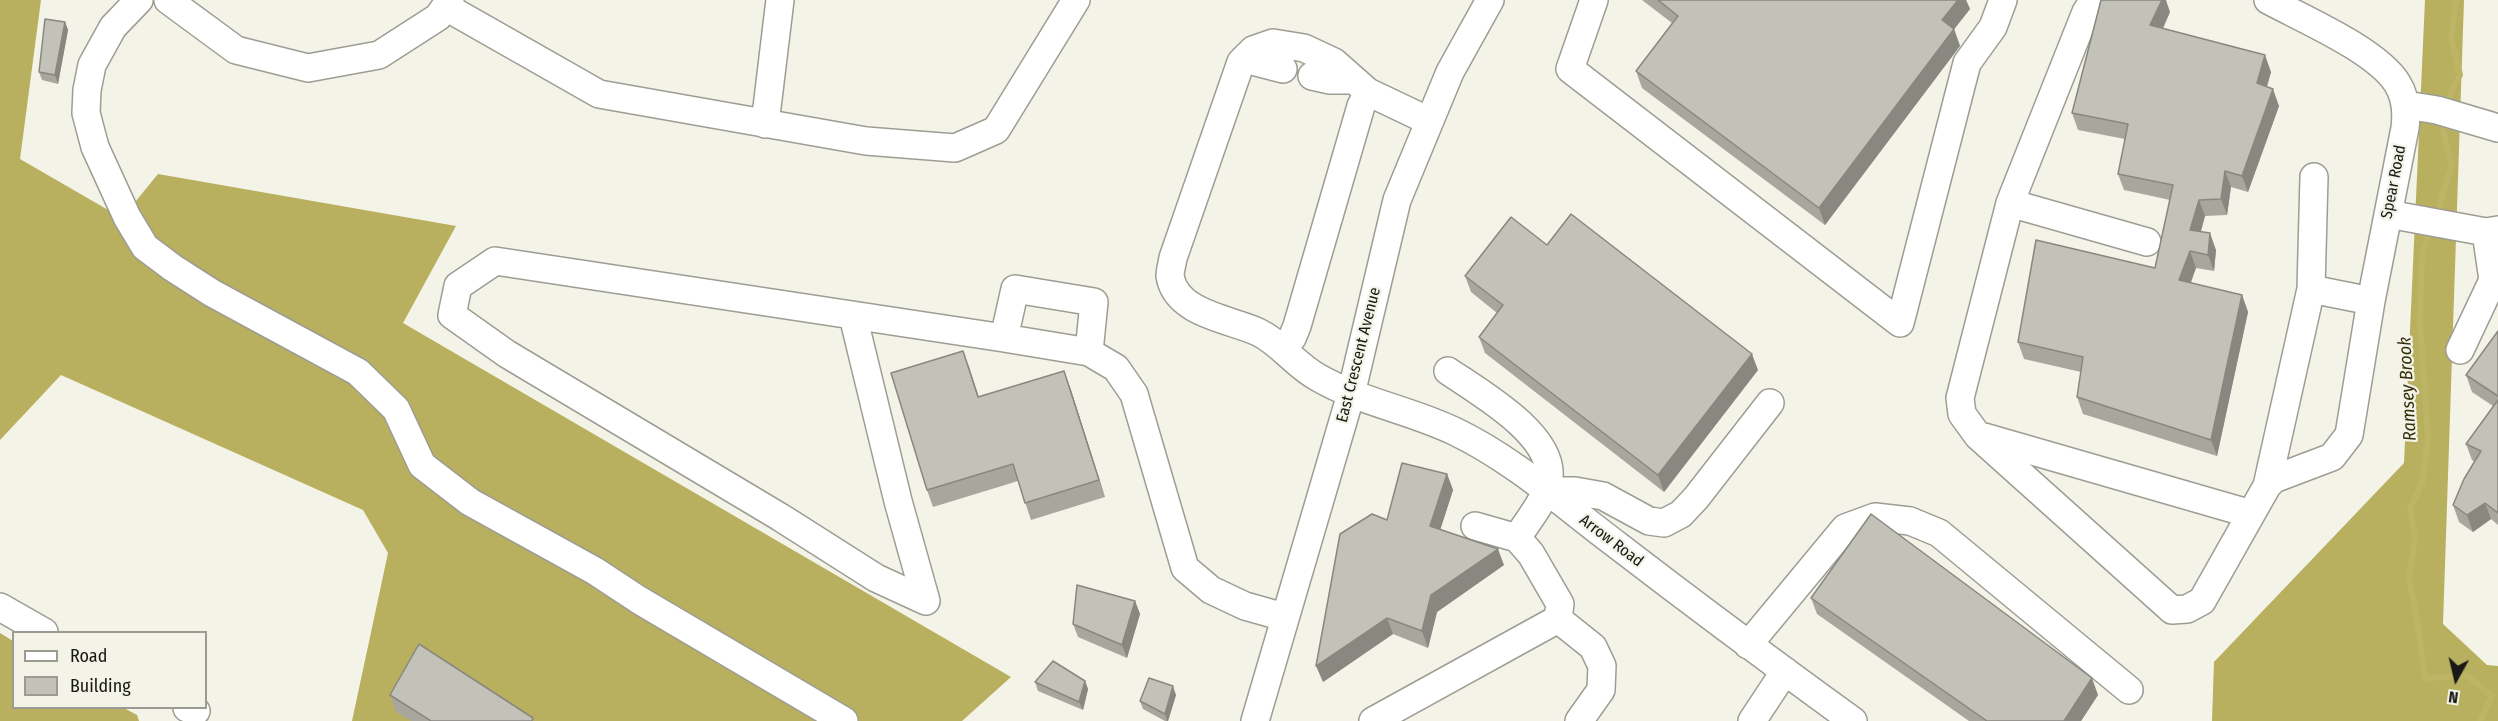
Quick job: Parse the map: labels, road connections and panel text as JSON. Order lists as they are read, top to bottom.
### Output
{
  "streets": {
    "street": ["Spear Road", "East Crescent Avenue", "Arrow Road"]
  },
  "crossings": [
    ["East Crescent Avenue", "Arrow Road"]
  ],
  "water": ["Ramsey Brook"],
  "legend": ["Road", "Building"],
  "north": "bottom"
}
